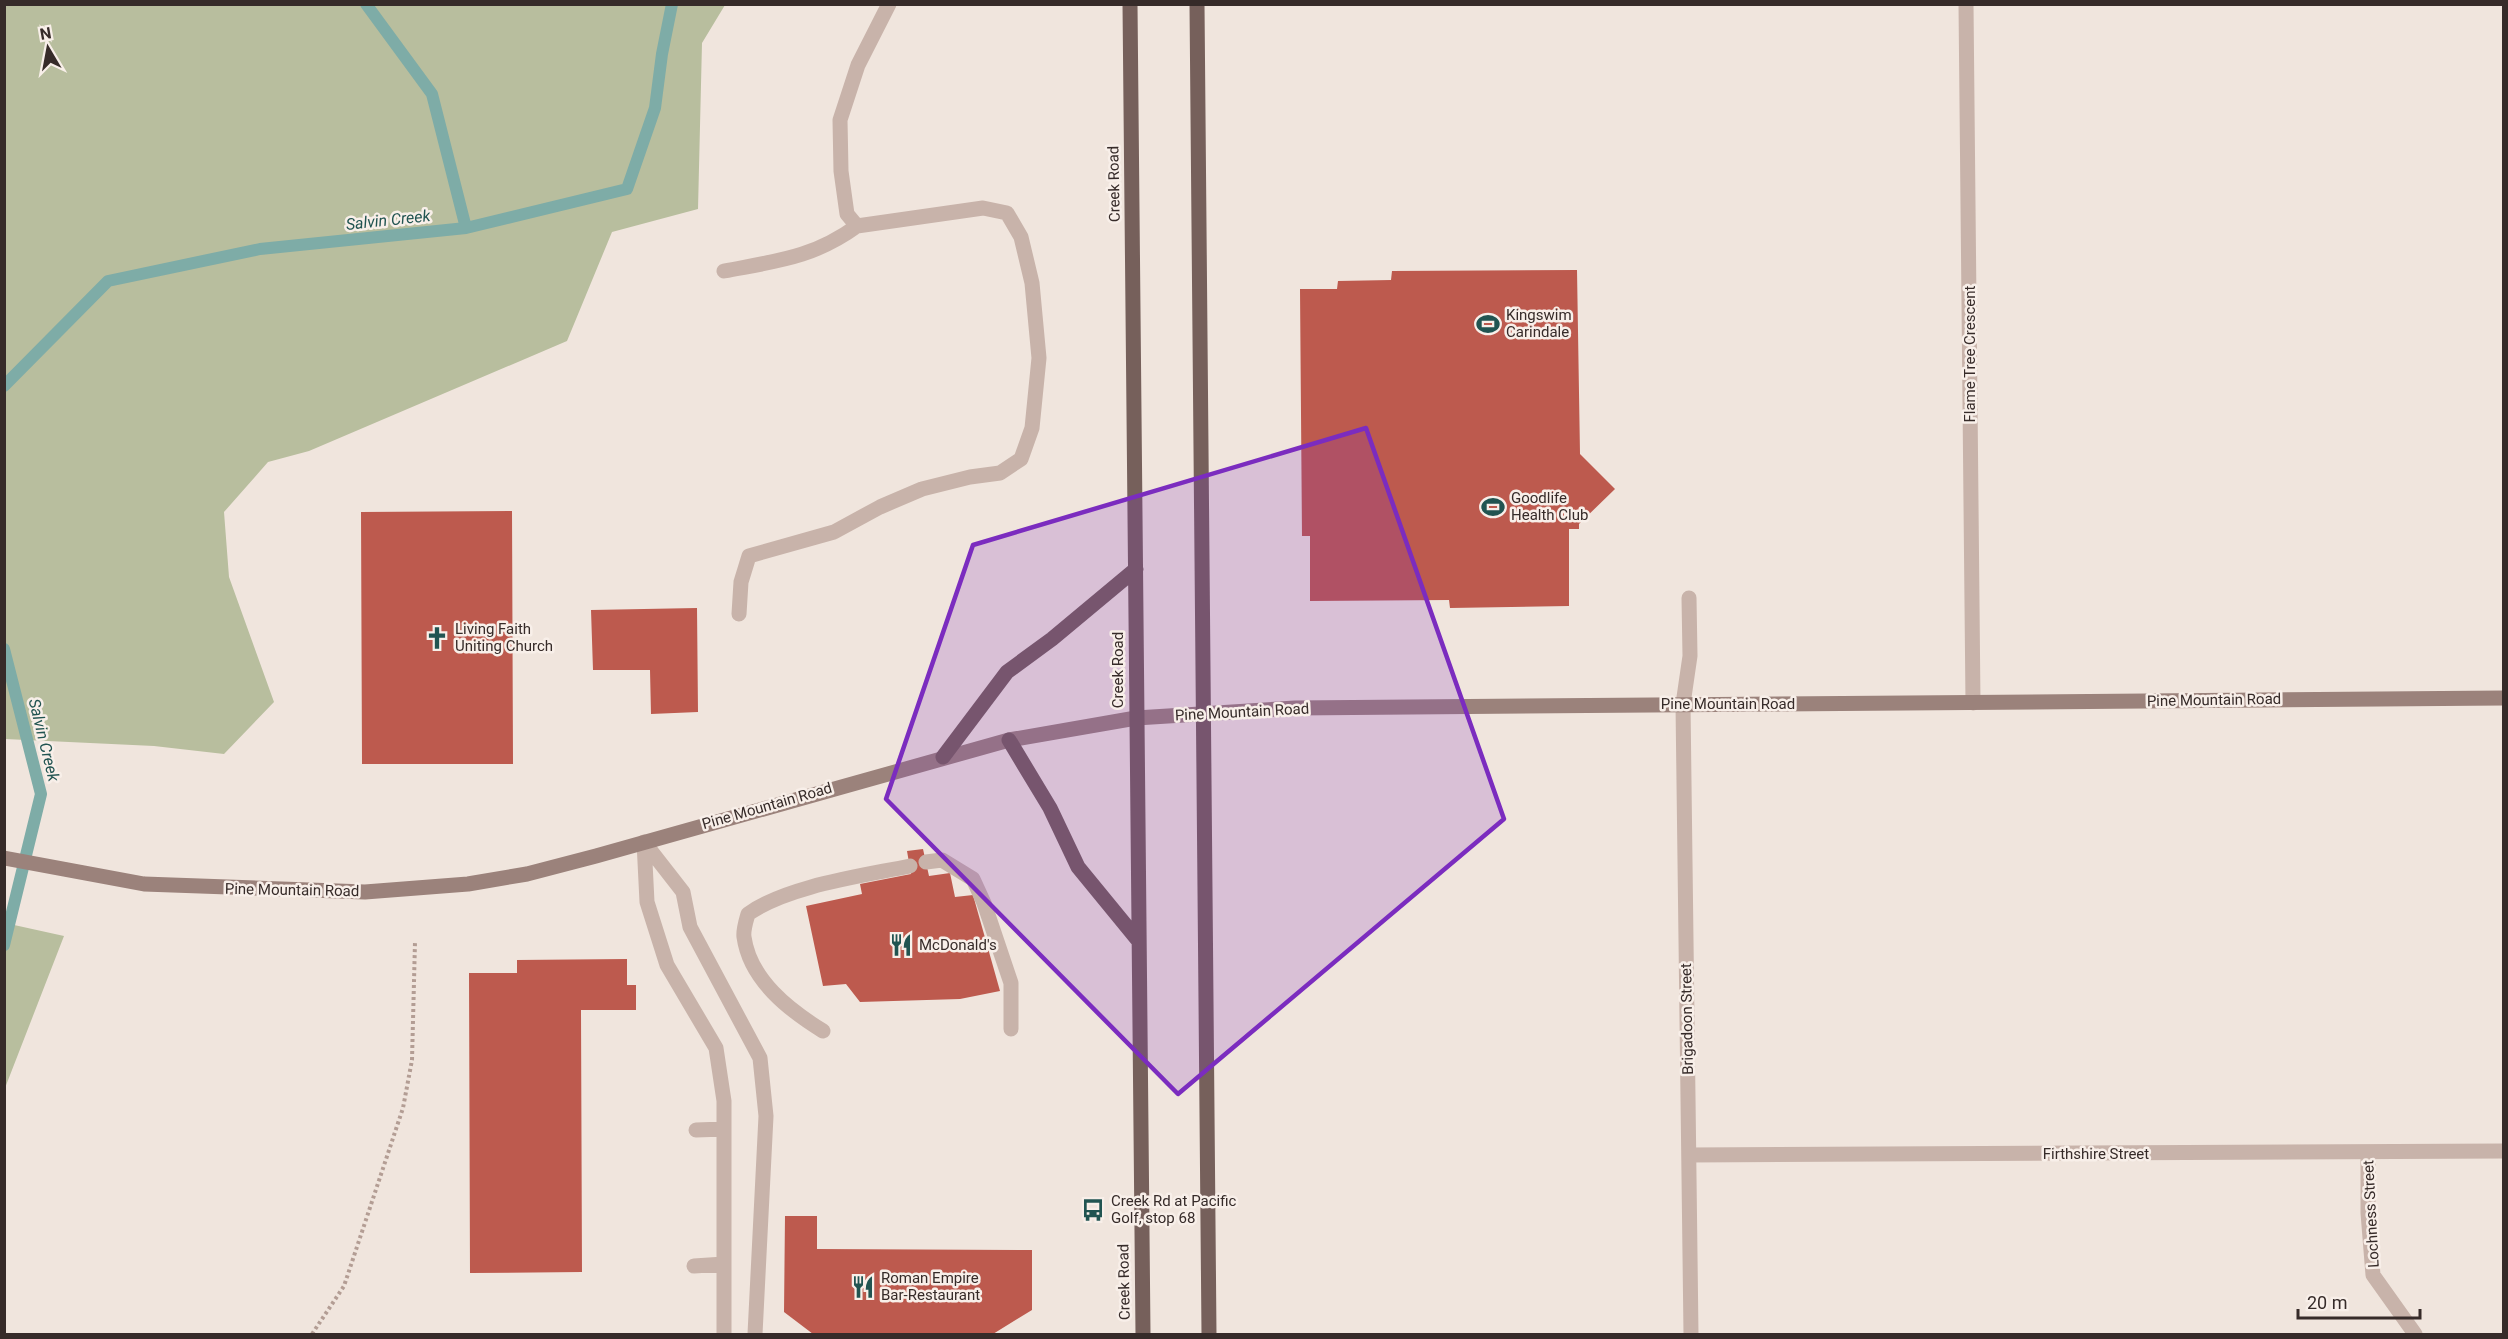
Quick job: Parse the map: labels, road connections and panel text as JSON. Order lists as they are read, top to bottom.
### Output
{
  "streets": {
    "main road": ["Creek Road", "Pine Mountain Road"],
    "street": [
      "Flame Tree Crescent",
      "Brigadoon Street",
      "Firthshire Street",
      "Lochness Street"
    ]
  },
  "crossings": [
    ["Creek Road", "Pine Mountain Road"],
    ["Flame Tree Crescent", "Pine Mountain Road"],
    ["Pine Mountain Road", "Brigadoon Street"],
    ["Brigadoon Street", "Firthshire Street"],
    ["Firthshire Street", "Lochness Street"]
  ],
  "water": ["Salvin Creek"],
  "places": {
    "sports": ["Kingswim Carindale", "Goodlife Health Club"],
    "church": ["Living Faith Uniting Church"],
    "restaurant": ["McDonald's", "Roman Empire Bar-Restaurant"],
    "bus stop": ["Creek Rd at Pacific Golf, stop 68"]
  },
  "scale_bar": "20 m",
  "north": "top"
}
